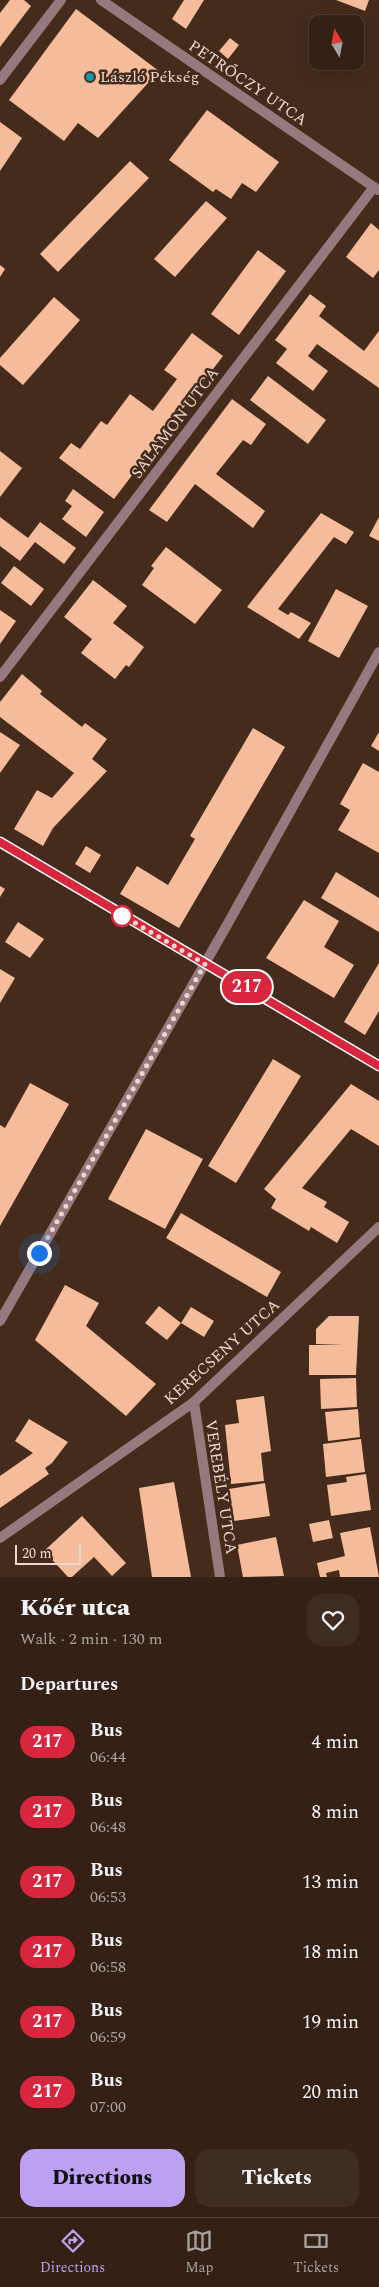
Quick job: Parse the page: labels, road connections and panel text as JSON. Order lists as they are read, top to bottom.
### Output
{
  "streets": {
    "street": [
      "PETRŐCZY UTCA",
      "SALAMON UTCA",
      "KERECSENY UTCA",
      "VEREBÉLY UTCA"
    ]
  },
  "crossings": [
    ["PETRŐCZY UTCA", "SALAMON UTCA"],
    ["KERECSENY UTCA", "VEREBÉLY UTCA"]
  ],
  "places": ["László Pékség"],
  "lines": ["bus line 217"],
  "scale_bar": "20 m",
  "north": "top",
  "page": {
    "on_map": "217",
    "scale": "20 m",
    "heading": [
      ["Kőér utca", "Walk · 2 min · 130 m"],
      "Departures"
    ],
    "list": [
      {
        "mark": "217",
        "name": "Bus",
        "note": "06:44",
        "value": "4 min"
      },
      {
        "mark": "217",
        "name": "Bus",
        "note": "06:48",
        "value": "8 min"
      },
      {
        "mark": "217",
        "name": "Bus",
        "note": "06:53",
        "value": "13 min"
      },
      {
        "mark": "217",
        "name": "Bus",
        "note": "06:58",
        "value": "18 min"
      },
      {
        "mark": "217",
        "name": "Bus",
        "note": "06:59",
        "value": "19 min"
      },
      {
        "mark": "217",
        "name": "Bus",
        "note": "07:00",
        "value": "20 min"
      }
    ],
    "buttons": ["Directions", "Tickets"],
    "tabs": ["Directions", "Map", "Tickets"]
  }
}
